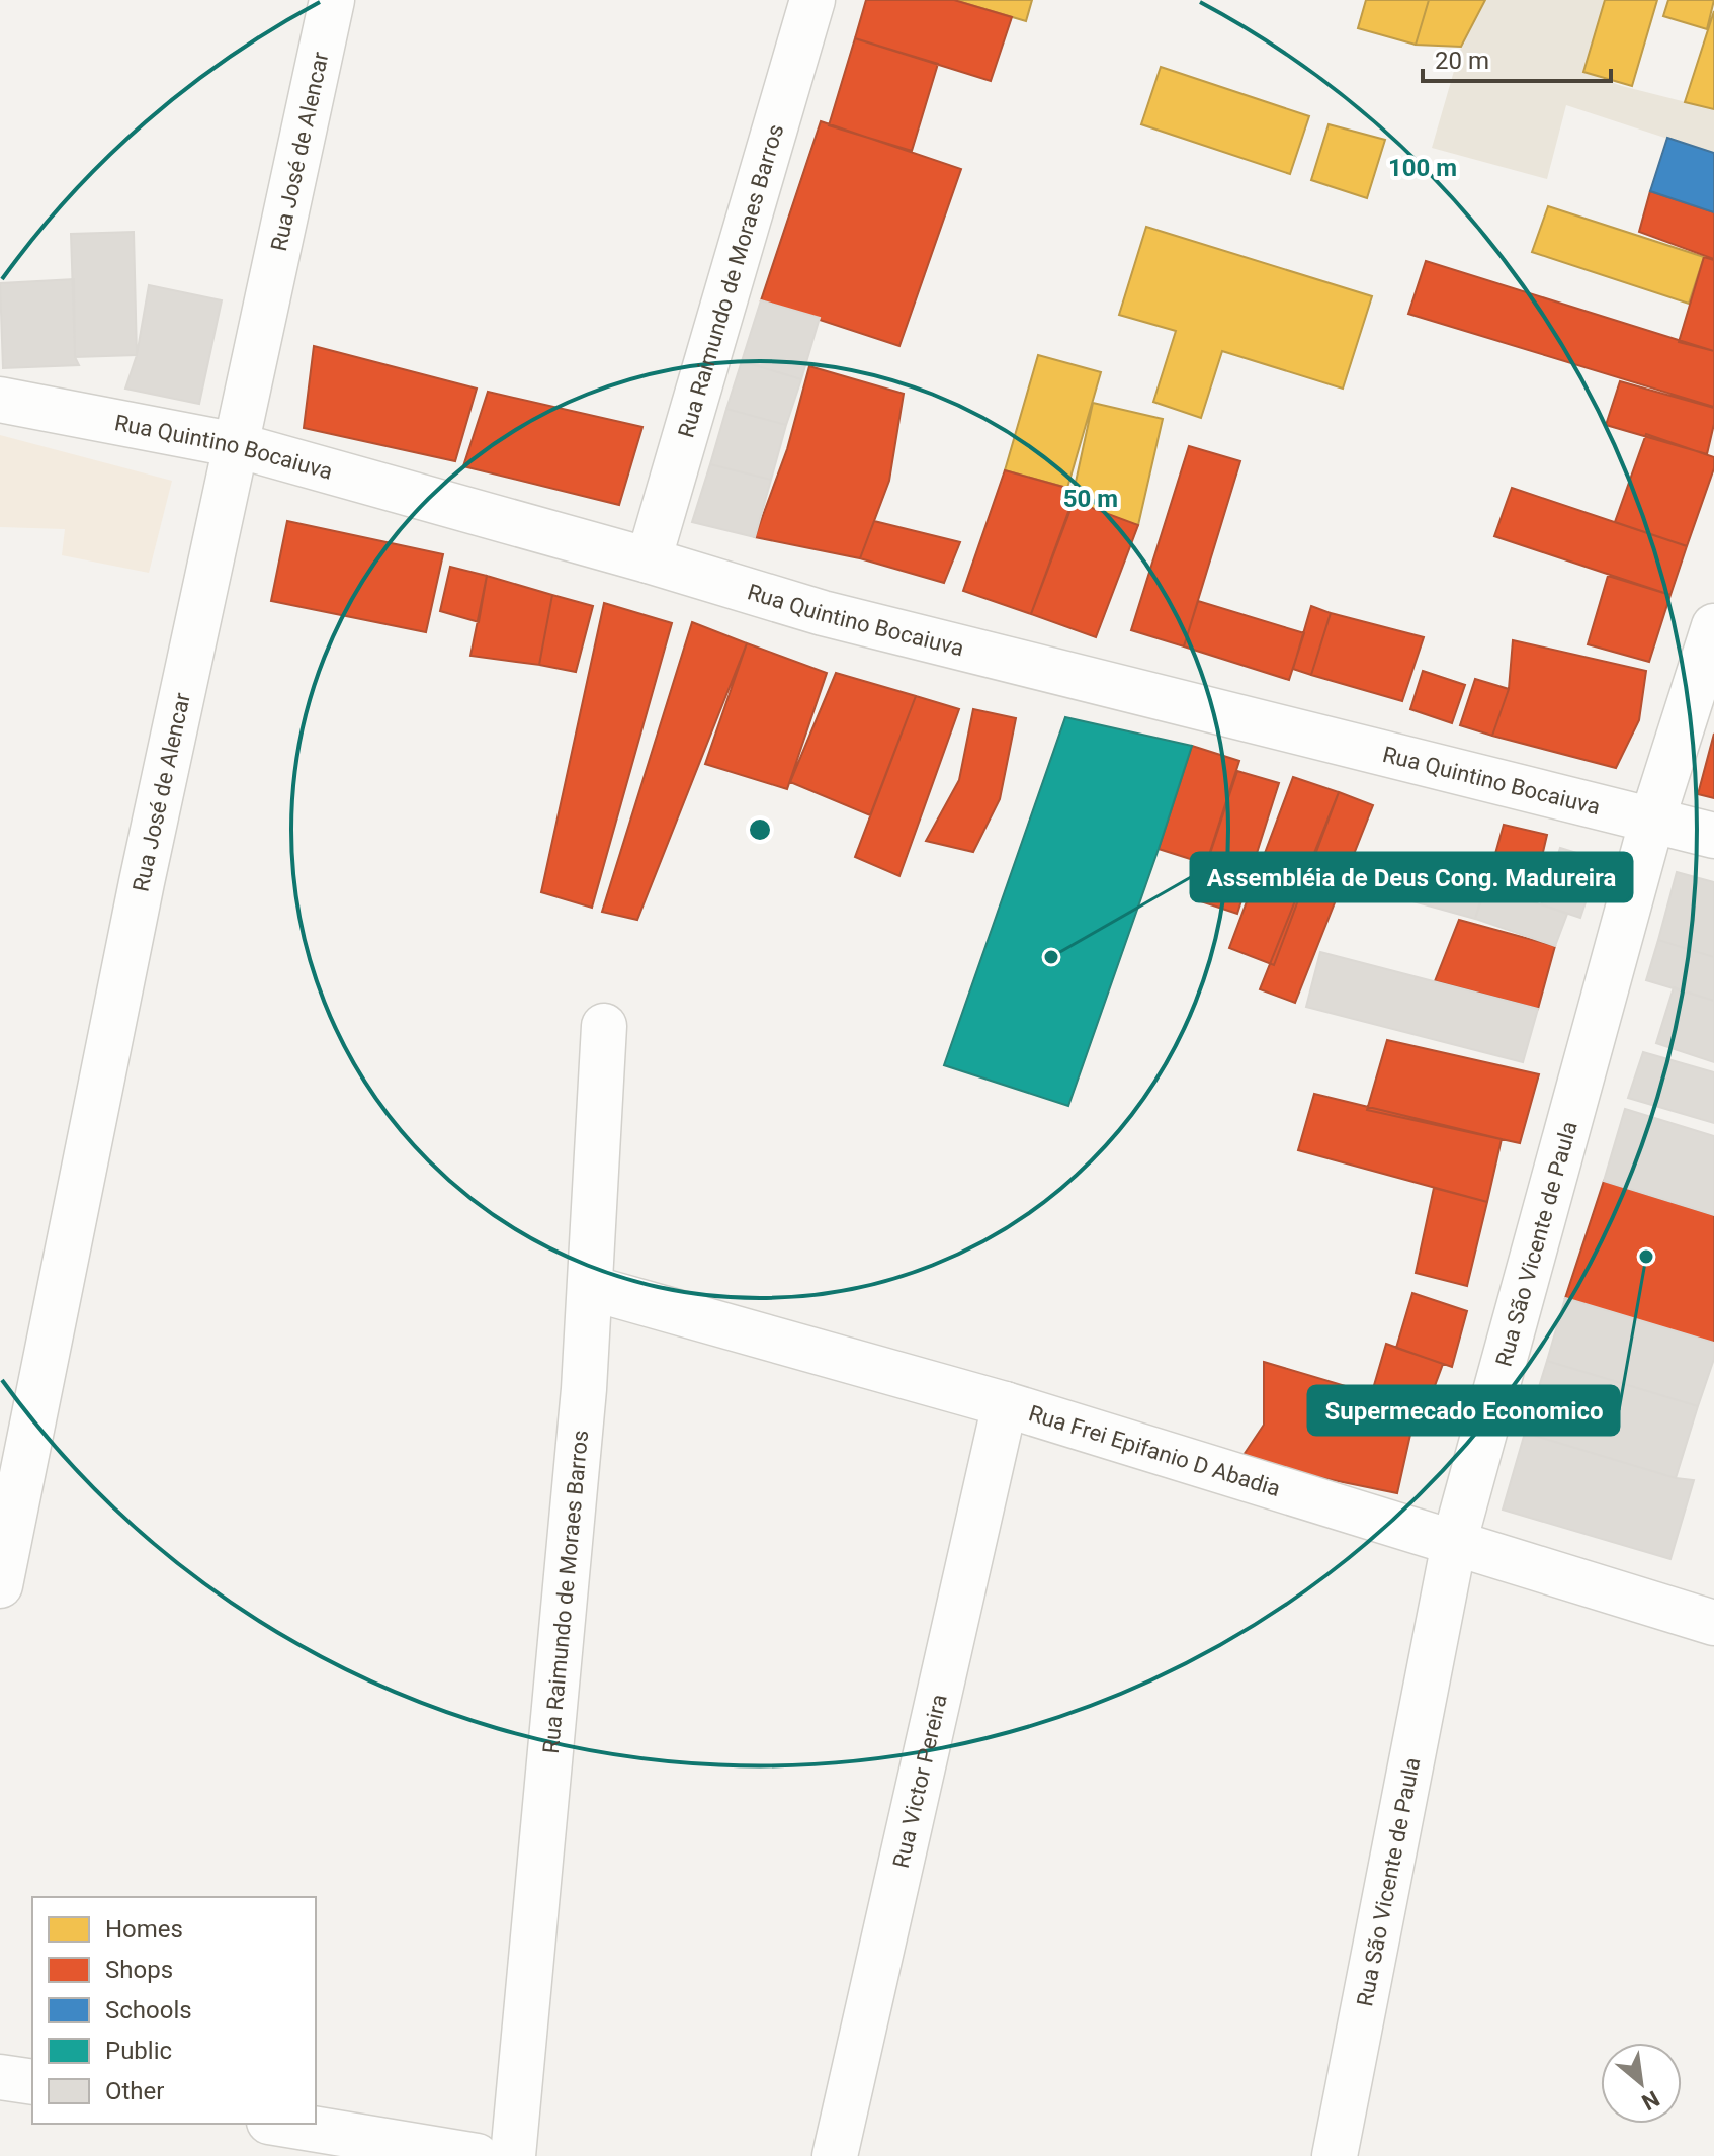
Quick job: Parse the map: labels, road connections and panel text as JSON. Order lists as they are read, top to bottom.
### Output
{
  "streets": {
    "street": [
      "Rua José de Alencar",
      "Rua Raimundo de Moraes Barros",
      "Rua Quintino Bocaiuva",
      "Rua São Vicente de Paula",
      "Rua Frei Epifanio D Abadia",
      "Rua Victor Pereira"
    ]
  },
  "crossings": [
    ["Rua José de Alencar", "Rua Quintino Bocaiuva"],
    ["Rua Raimundo de Moraes Barros", "Rua Quintino Bocaiuva"],
    ["Rua Raimundo de Moraes Barros", "Rua Frei Epifanio D Abadia"],
    ["Rua Quintino Bocaiuva", "Rua São Vicente de Paula"],
    ["Rua São Vicente de Paula", "Rua Frei Epifanio D Abadia"],
    ["Rua Frei Epifanio D Abadia", "Rua Victor Pereira"]
  ],
  "places": ["Assembléia de Deus Cong. Madureira", "Supermecado Economico"],
  "legend": [
    "Homes",
    "Shops",
    "Schools",
    "Public",
    "Other"
  ],
  "scale_bar": "20 m",
  "north": "bottom right",
  "rings": ["100 m", "50 m"]
}
